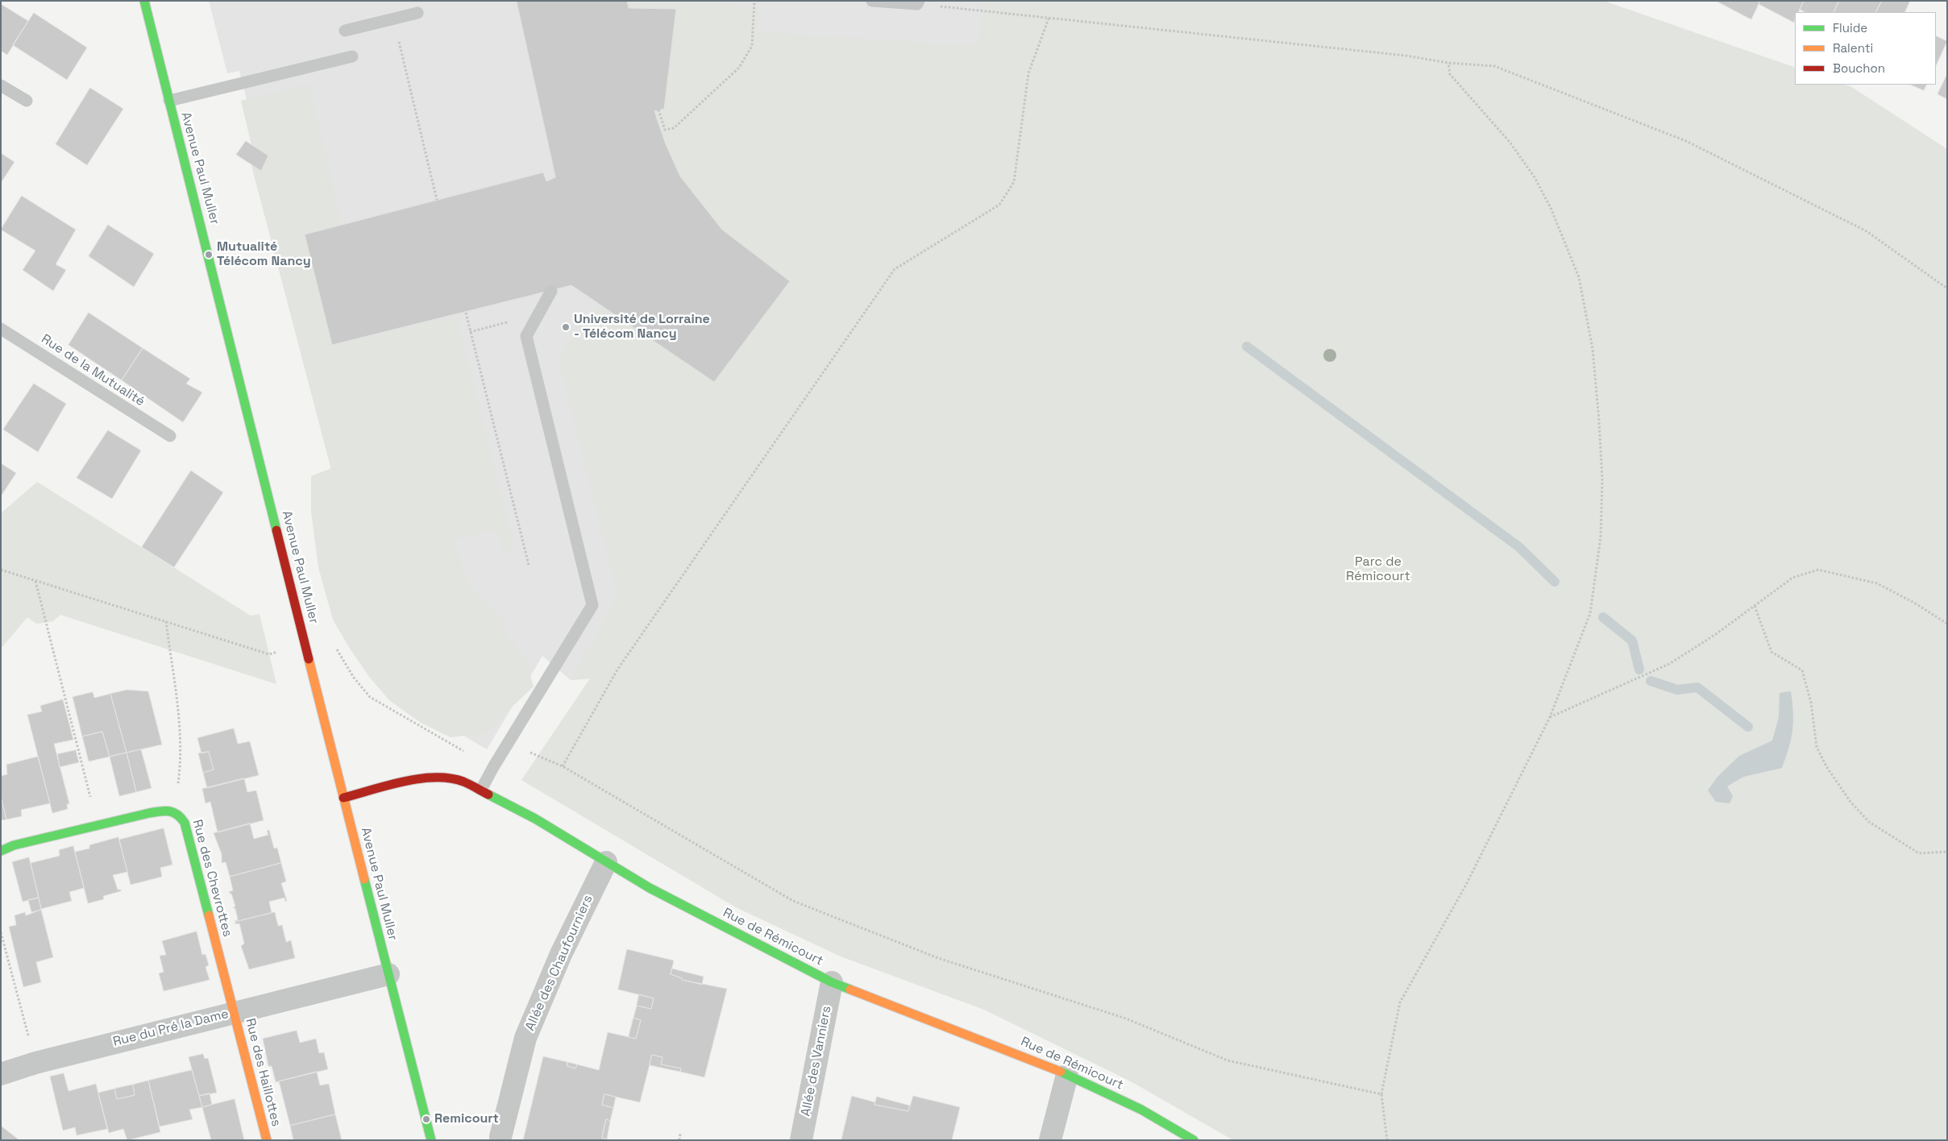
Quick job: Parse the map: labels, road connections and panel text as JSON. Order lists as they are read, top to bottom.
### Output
{
  "streets": {
    "street": [
      "Avenue Paul Muller",
      "Rue des Chevrottes",
      "Rue de Rémicourt",
      "Allée des Chaufourniers",
      "Rue du Pré la Dame",
      "Allée des Vanniers",
      "Rue des Haillottes"
    ],
    "lane": ["Rue de la Mutualité"]
  },
  "crossings": [
    ["Avenue Paul Muller", "Rue de Rémicourt"],
    ["Avenue Paul Muller", "Rue du Pré la Dame"],
    ["Rue des Chevrottes", "Rue du Pré la Dame"],
    ["Rue des Chevrottes", "Rue des Haillottes"],
    ["Rue de Rémicourt", "Allée des Chaufourniers"],
    ["Rue de Rémicourt", "Allée des Vanniers"],
    ["Rue du Pré la Dame", "Rue des Haillottes"]
  ],
  "parks": ["Parc de Rémicourt"],
  "places": ["Mutualité Télécom Nancy", "Université de Lorraine - Télécom Nancy", "Remicourt"],
  "legend": ["Fluide", "Ralenti", "Bouchon"]
}
